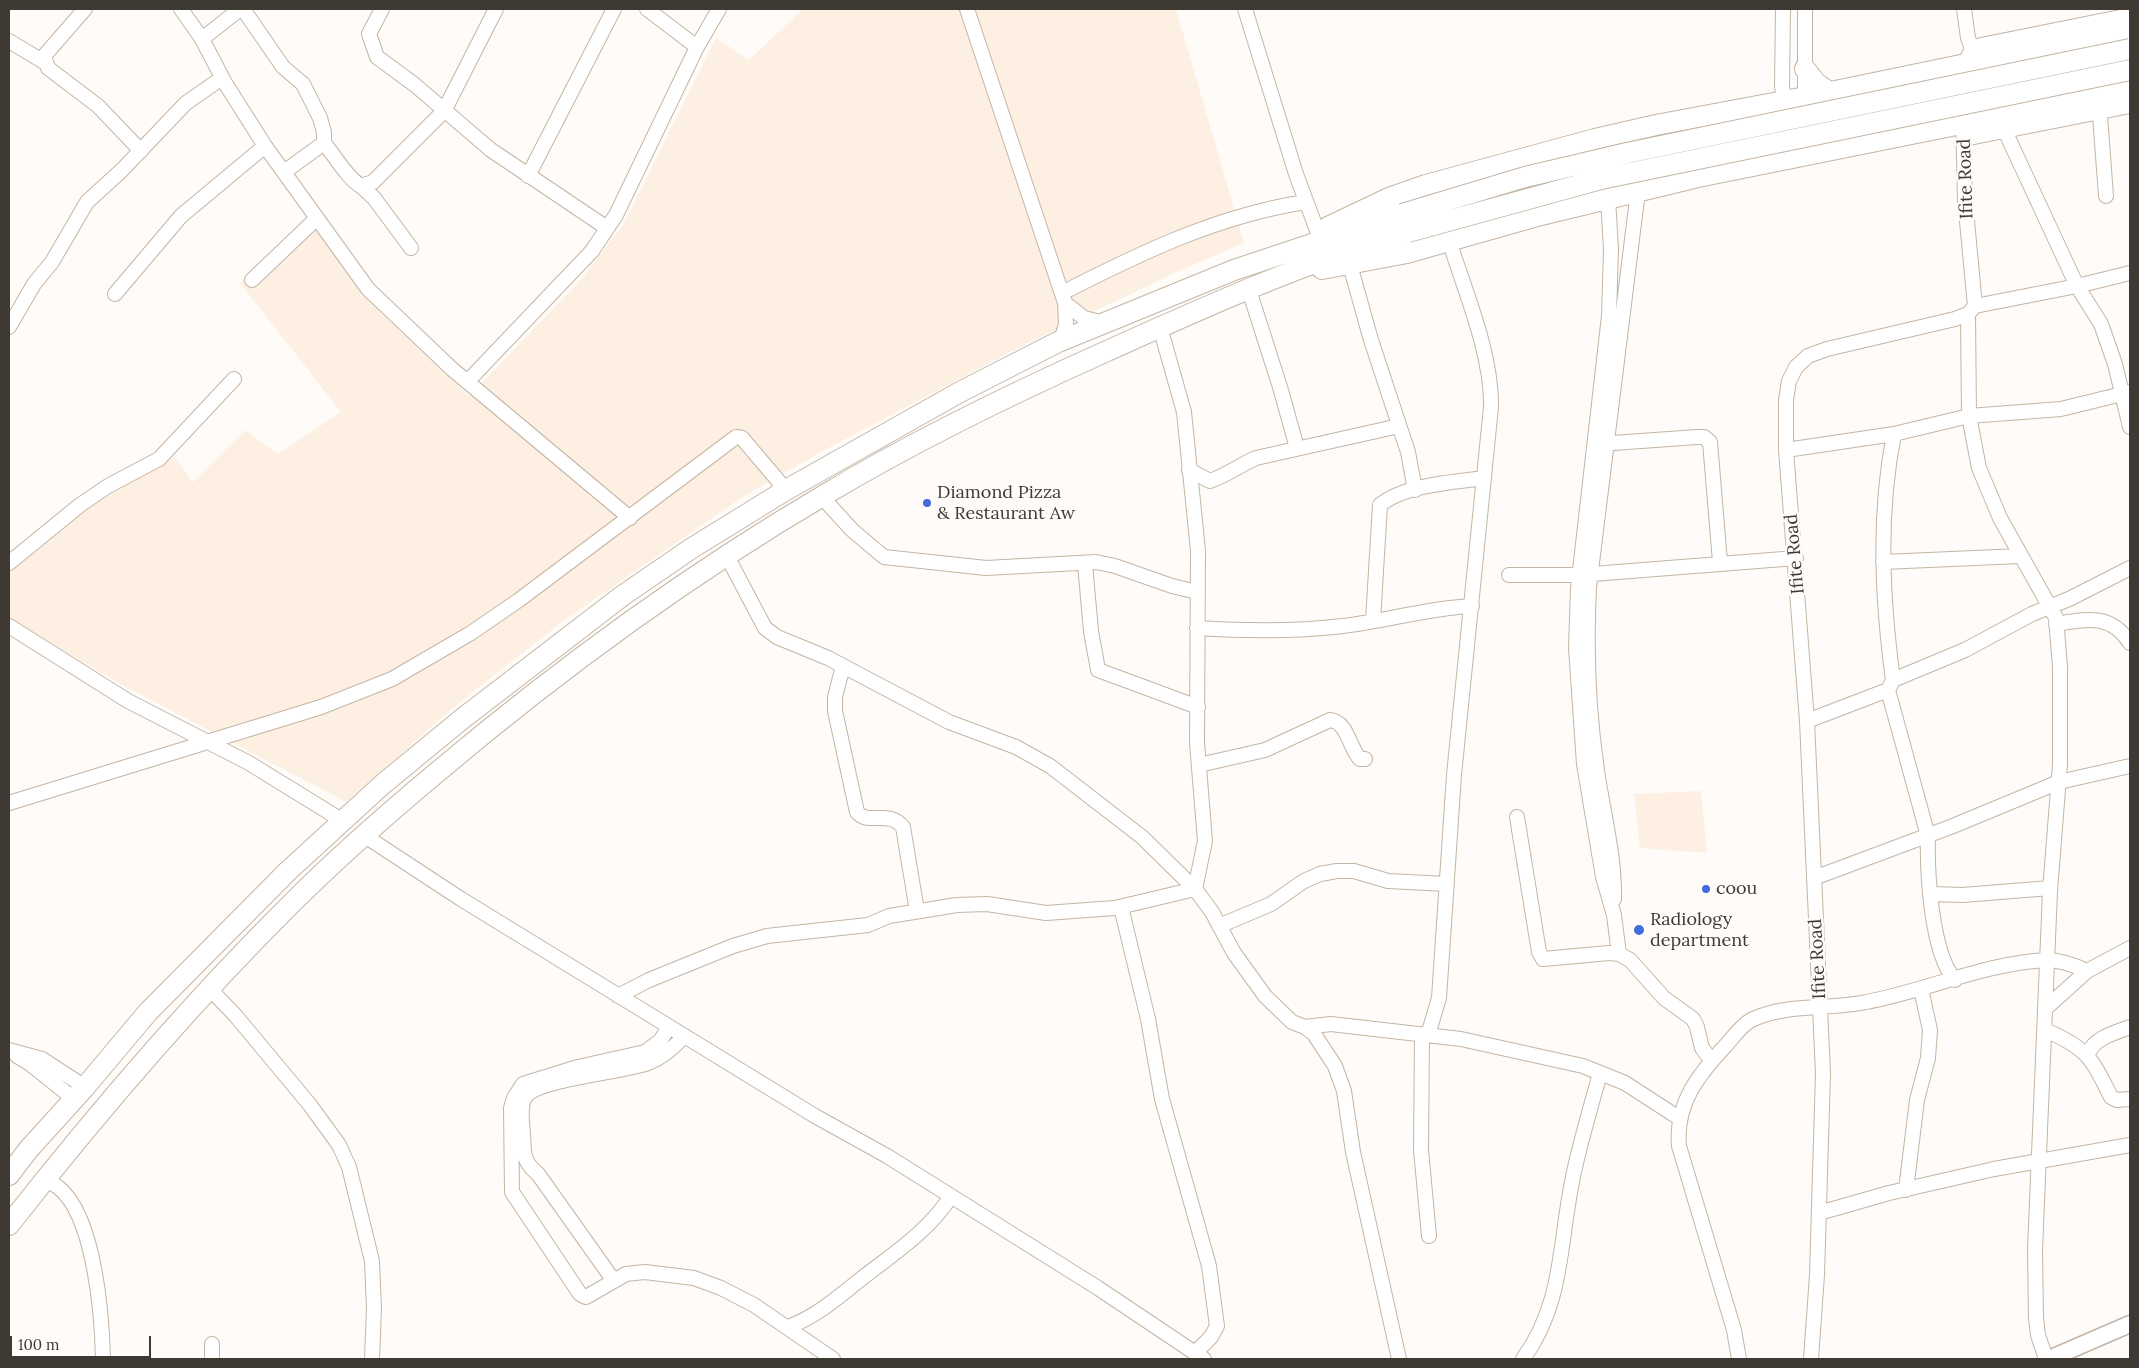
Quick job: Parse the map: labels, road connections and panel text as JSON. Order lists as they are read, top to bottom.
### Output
{
  "streets": {
    "street": ["Ifite Road"]
  },
  "places": ["Diamond Pizza & Restaurant Aw", "coou", "Radiology department"],
  "scale_bar": "100 m"
}
